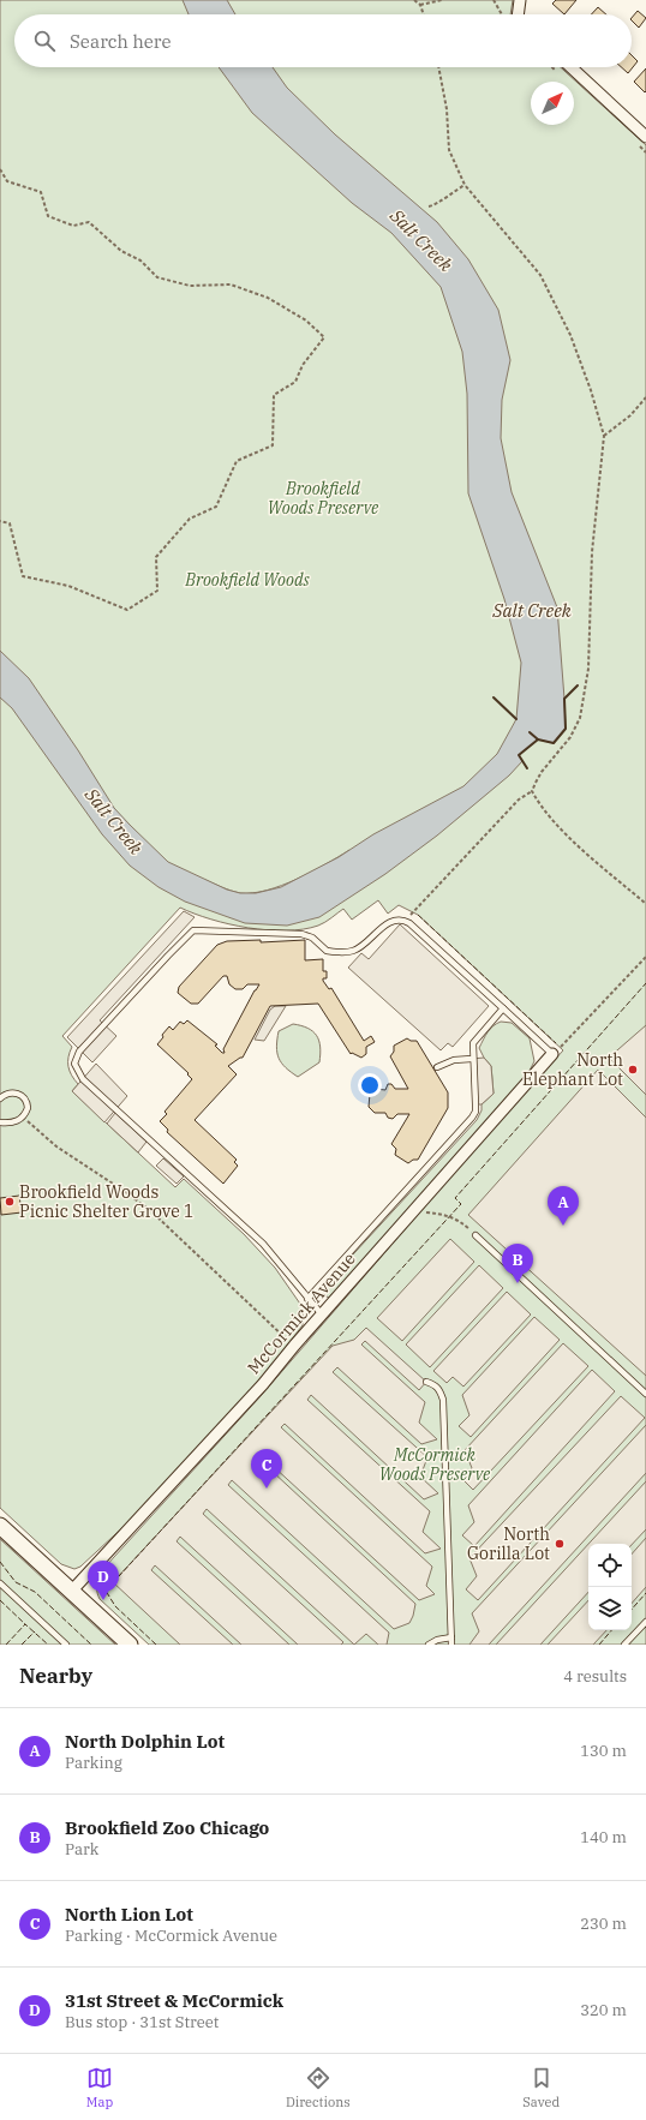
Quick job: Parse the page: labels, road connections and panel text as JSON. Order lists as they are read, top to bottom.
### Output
{
  "streets": {
    "street": ["McCormick Avenue"]
  },
  "water": ["Salt Creek"],
  "parks": ["Brookfield Woods Preserve", "Brookfield Woods", "McCormick Woods Preserve"],
  "places": ["North Elephant Lot", "Brookfield Woods Picnic Shelter Grove 1", "North Gorilla Lot"],
  "north": "top right",
  "page": {
    "search": "Search here",
    "pins": [
      "A",
      "B",
      "C",
      "D"
    ],
    "heading": ["Nearby", "4 results"],
    "list": [
      {
        "mark": "A",
        "name": "North Dolphin Lot",
        "note": "Parking",
        "value": "130 m"
      },
      {
        "mark": "B",
        "name": "Brookfield Zoo Chicago",
        "note": "Park",
        "value": "140 m"
      },
      {
        "mark": "C",
        "name": "North Lion Lot",
        "note": "Parking · McCormick Avenue",
        "value": "230 m"
      },
      {
        "mark": "D",
        "name": "31st Street & McCormick",
        "note": "Bus stop · 31st Street",
        "value": "320 m"
      }
    ],
    "nav": ["Map", "Directions", "Saved"]
  }
}
